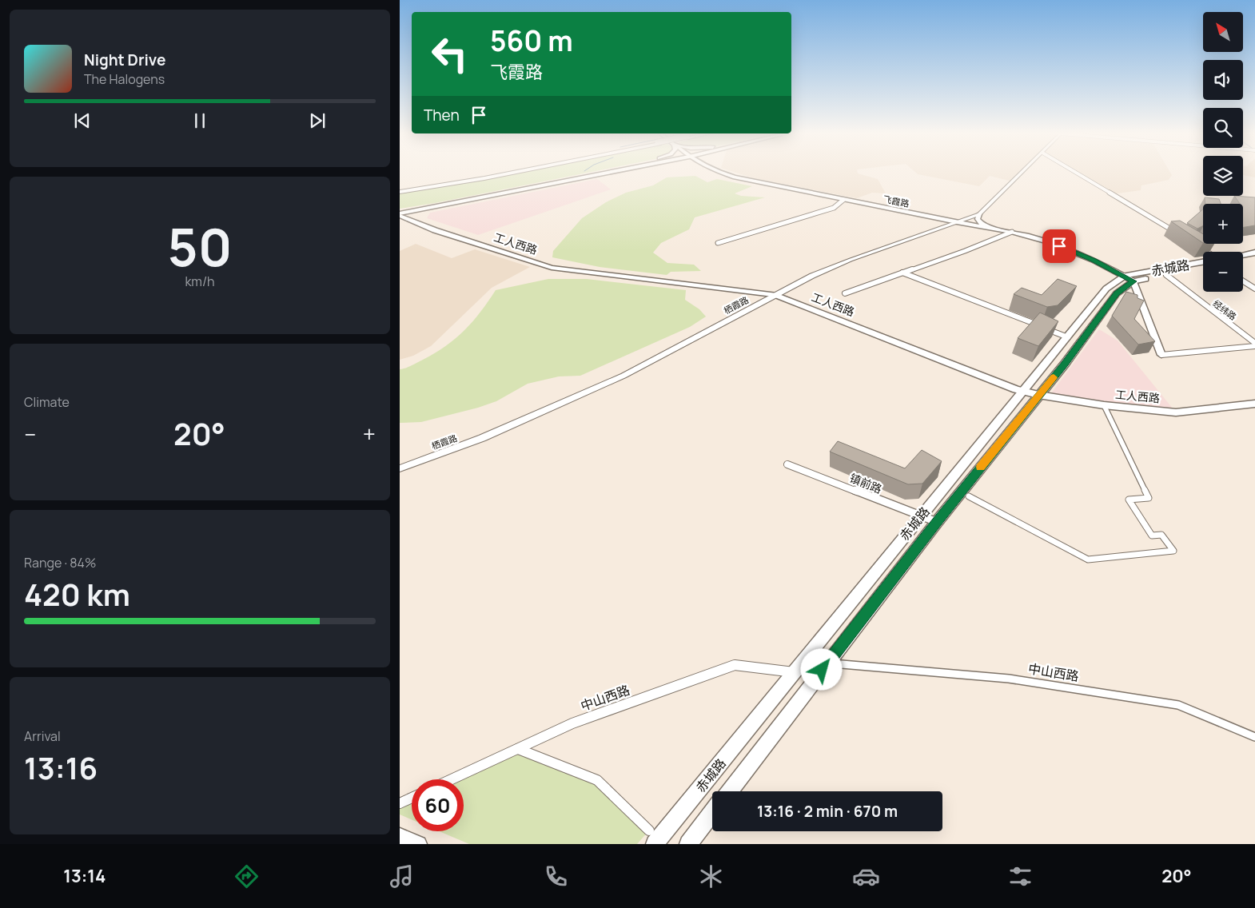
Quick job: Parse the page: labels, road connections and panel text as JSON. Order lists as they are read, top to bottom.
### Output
{
  "streets": {
    "main road": ["飞霞路", "工人西路", "赤城路"],
    "street": [
      "栖霞路",
      "经纬路",
      "镇前路",
      "中山西路"
    ]
  },
  "crossings": [
    ["飞霞路", "赤城路"],
    ["飞霞路", "栖霞路"],
    ["工人西路", "赤城路"],
    ["工人西路", "栖霞路"],
    ["赤城路", "经纬路"],
    ["赤城路", "镇前路"],
    ["赤城路", "中山西路"]
  ],
  "north": "top left",
  "page": {
    "map_buttons": ["+", "−"],
    "turn": ["560 m", "飞霞路"],
    "song": ["Night Drive", "The Halogens"],
    "then": "Then",
    "tile": [
      ["50", "km/h"],
      "Climate",
      ["Range · 84%", "420 km"],
      ["Arrival", "13:16"]
    ],
    "heat": ["−", "20°", "+"],
    "limit": "60",
    "trip": "13:16 · 2 min · 670 m",
    "tabs": ["13:14", "20°"]
  }
}
